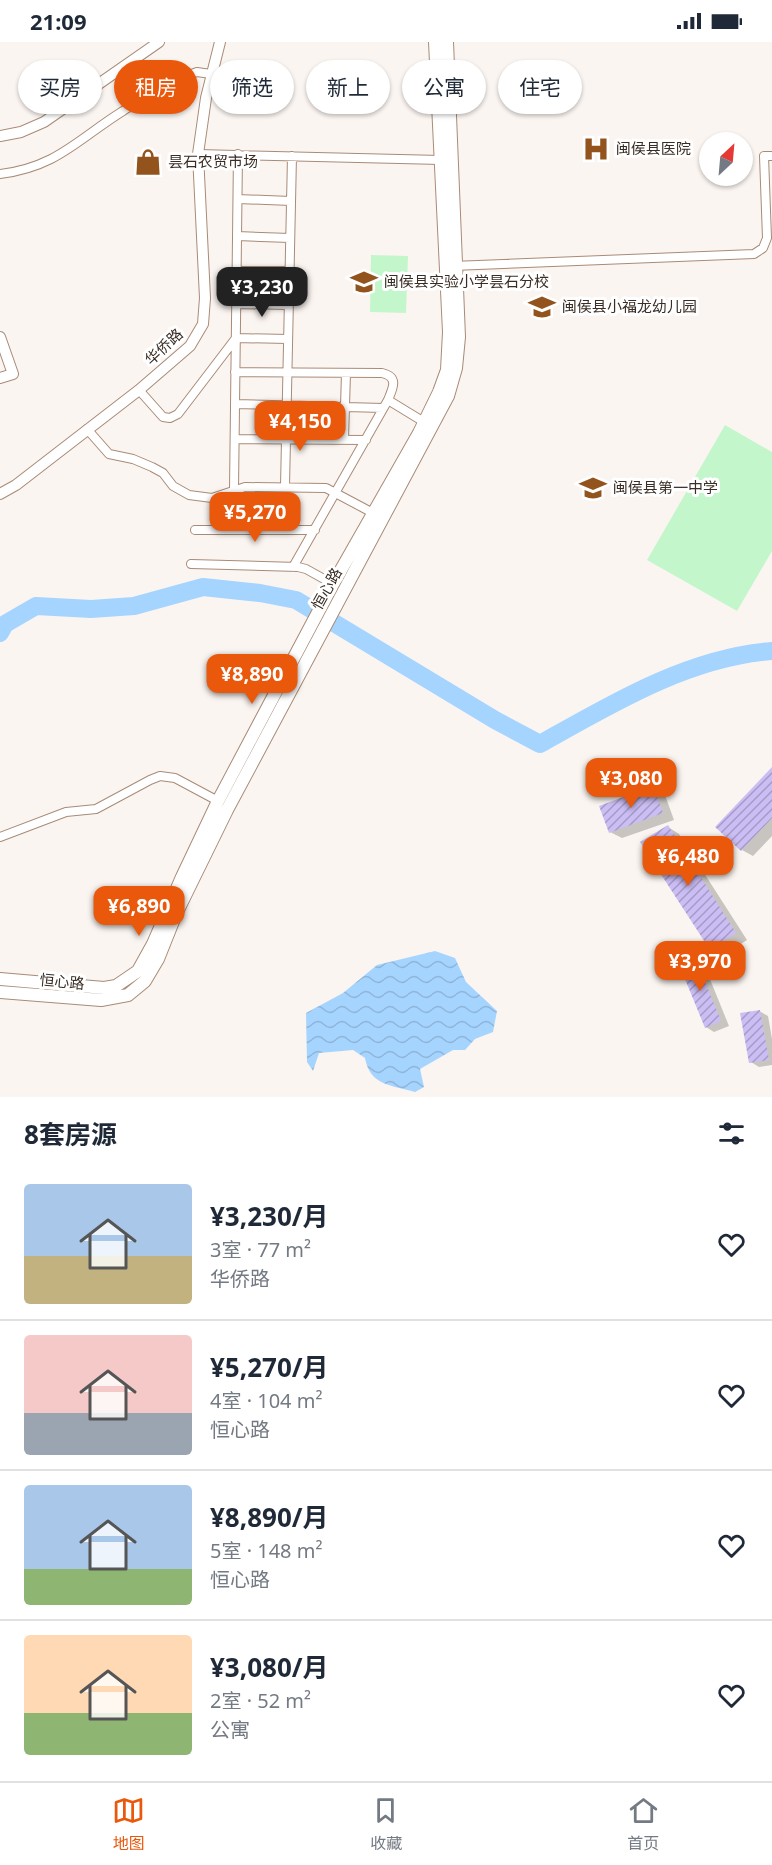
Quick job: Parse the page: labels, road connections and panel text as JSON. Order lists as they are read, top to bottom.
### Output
{
  "streets": {
    "main road": ["恒心路"],
    "street": ["华侨路"]
  },
  "places": {
    "hospital": ["闽侯县医院"],
    "shop": ["昙石农贸市场"],
    "school or university": ["闽侯县实验小学昙石分校", "闽侯县小福龙幼儿园", "闽侯县第一中学"]
  },
  "north": "top right",
  "page": {
    "status": "21:09",
    "chip": [
      "买房",
      "租房",
      "筛选",
      "新上",
      "公寓",
      "住宅"
    ],
    "price": [
      "¥3,230",
      "¥4,150",
      "¥5,270",
      "¥8,890",
      "¥3,080",
      "¥6,480",
      "¥6,890",
      "¥3,970"
    ],
    "heading": "8套房源",
    "list": [
      {
        "name": "¥3,230/月",
        "note": "3室 · 77 m² · 华侨路"
      },
      {
        "name": "¥5,270/月",
        "note": "4室 · 104 m² · 恒心路"
      },
      {
        "name": "¥8,890/月",
        "note": "5室 · 148 m² · 恒心路"
      },
      {
        "name": "¥3,080/月",
        "note": "2室 · 52 m² · 公寓"
      }
    ],
    "tabs": ["地图", "收藏", "首页"]
  }
}
